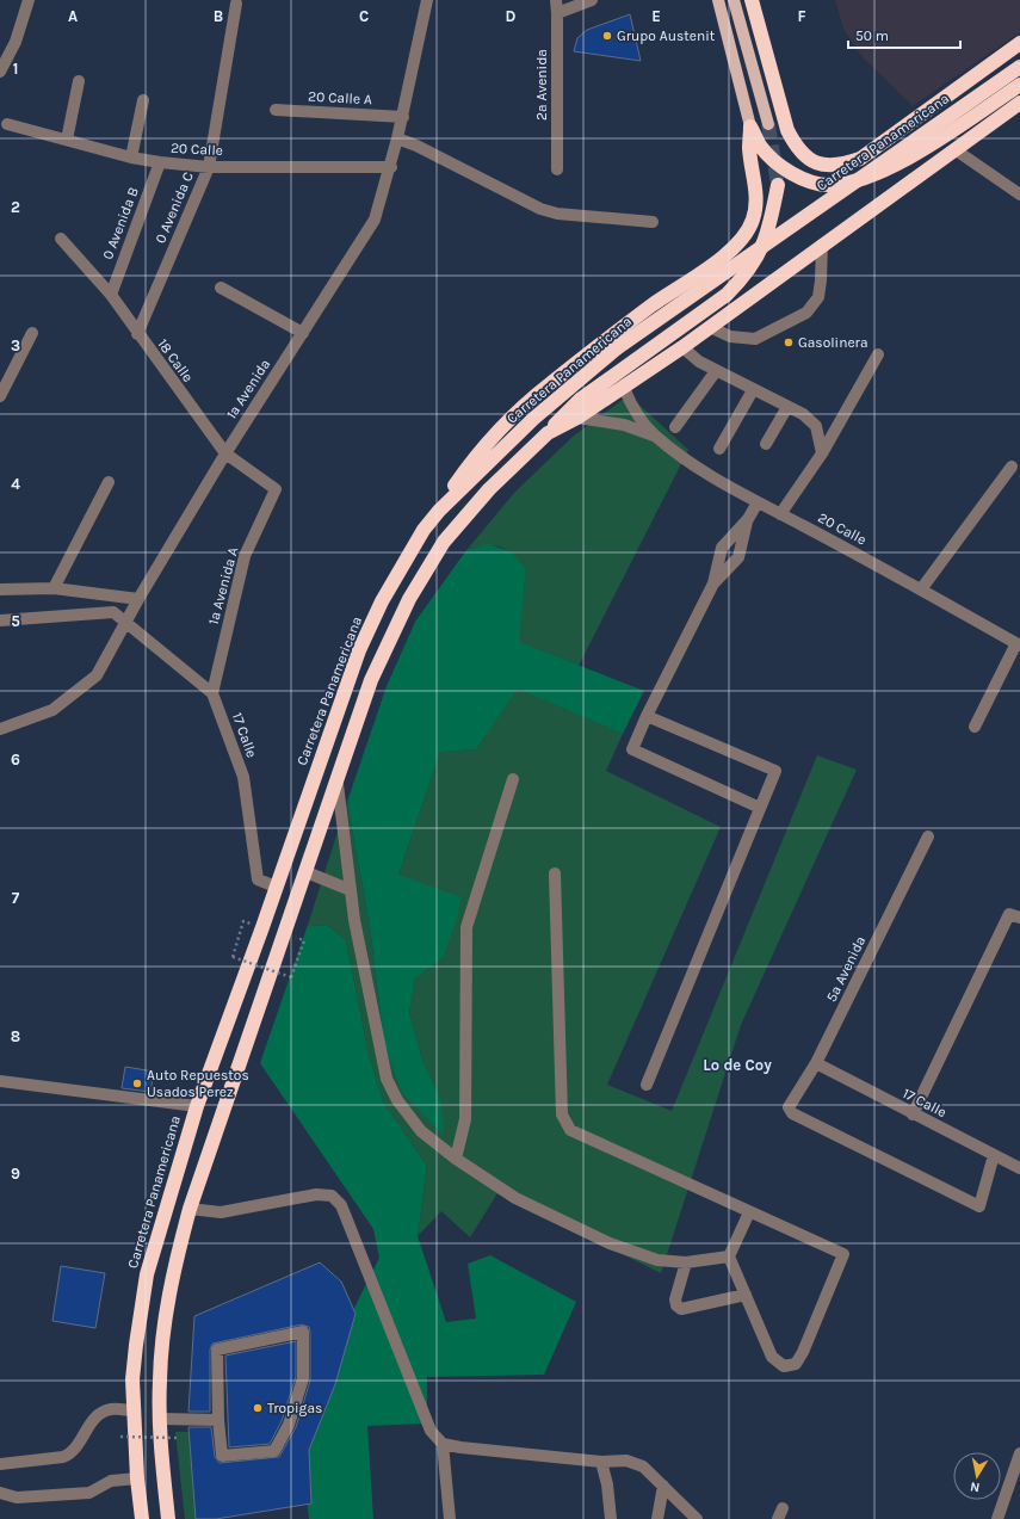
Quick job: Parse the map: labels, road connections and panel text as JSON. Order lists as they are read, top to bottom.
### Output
{
  "streets": {
    "highway": ["Carretera Panamericana"],
    "street": [
      "2a Avenida",
      "20 Calle A",
      "20 Calle",
      "0 Avenida C",
      "0 Avenida B",
      "18 Calle",
      "1a Avenida",
      "1a Avenida A",
      "17 Calle",
      "5a Avenida"
    ]
  },
  "crossings": [
    ["20 Calle A", "1a Avenida"],
    ["Carretera Panamericana", "17 Calle"],
    ["20 Calle", "0 Avenida C"],
    ["20 Calle", "0 Avenida B"],
    ["20 Calle", "1a Avenida"],
    ["0 Avenida C", "18 Calle"],
    ["0 Avenida B", "18 Calle"],
    ["18 Calle", "1a Avenida"],
    ["18 Calle", "1a Avenida A"],
    ["1a Avenida A", "17 Calle"],
    ["17 Calle", "5a Avenida"]
  ],
  "districts": ["Lo de Coy"],
  "places": [
    "Grupo Austenit",
    "Gasolinera",
    "Auto Repuestos Usados Perez",
    "Tropigas"
  ],
  "scale_bar": "50 m",
  "north": "bottom",
  "grid": {
    "columns": [
      "A",
      "B",
      "C",
      "D",
      "E",
      "F"
    ],
    "rows": [
      "1",
      "2",
      "3",
      "4",
      "5",
      "6",
      "7",
      "8",
      "9"
    ]
  }
}
